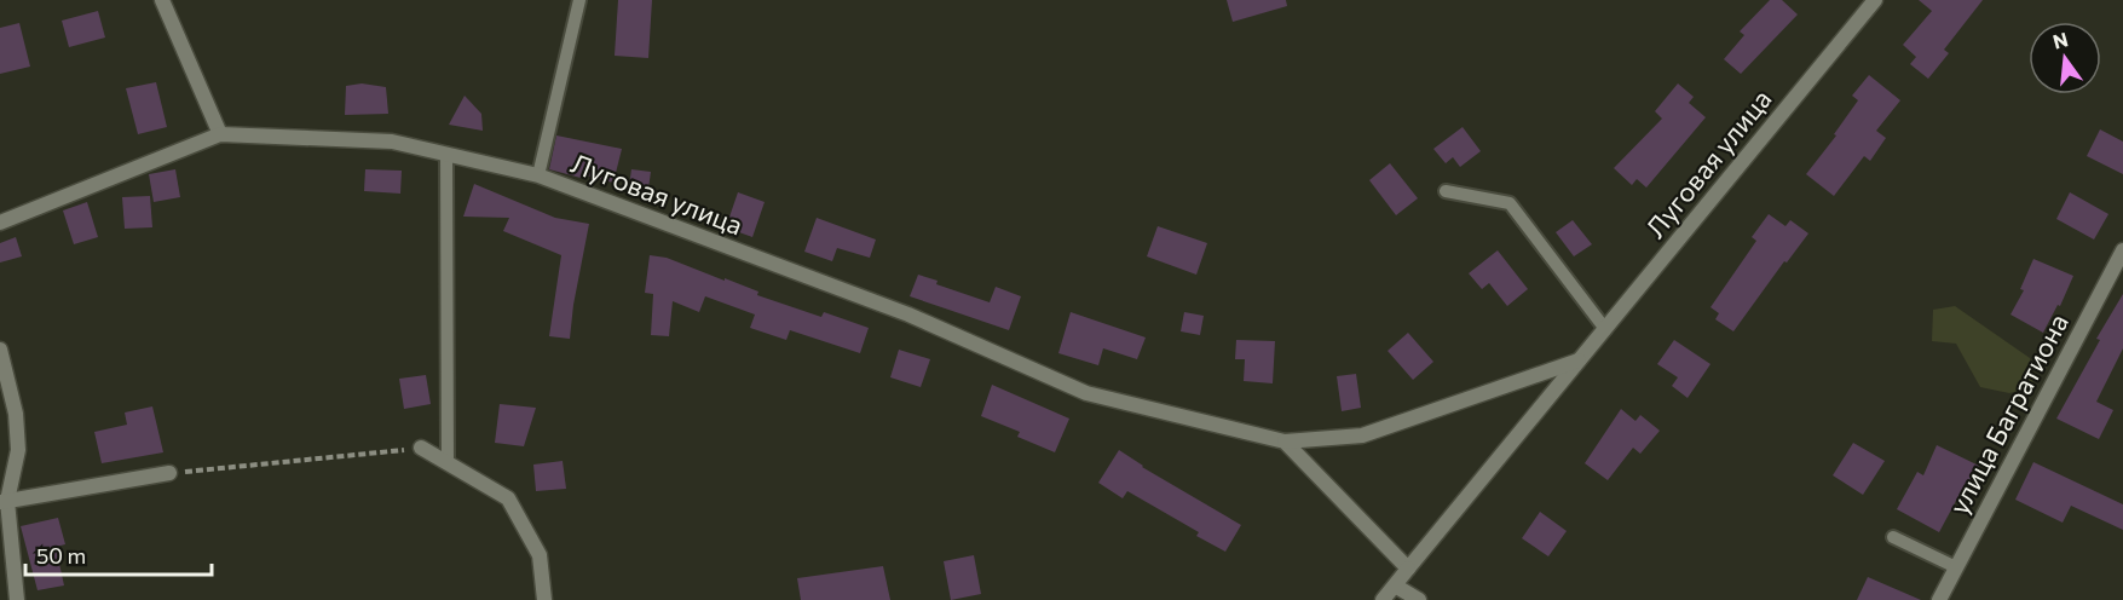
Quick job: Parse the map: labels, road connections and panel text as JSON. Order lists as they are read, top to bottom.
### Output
{
  "streets": {
    "street": ["Луговая улица", "улица Багратиона"]
  },
  "scale_bar": "50 m",
  "north": "top"
}
